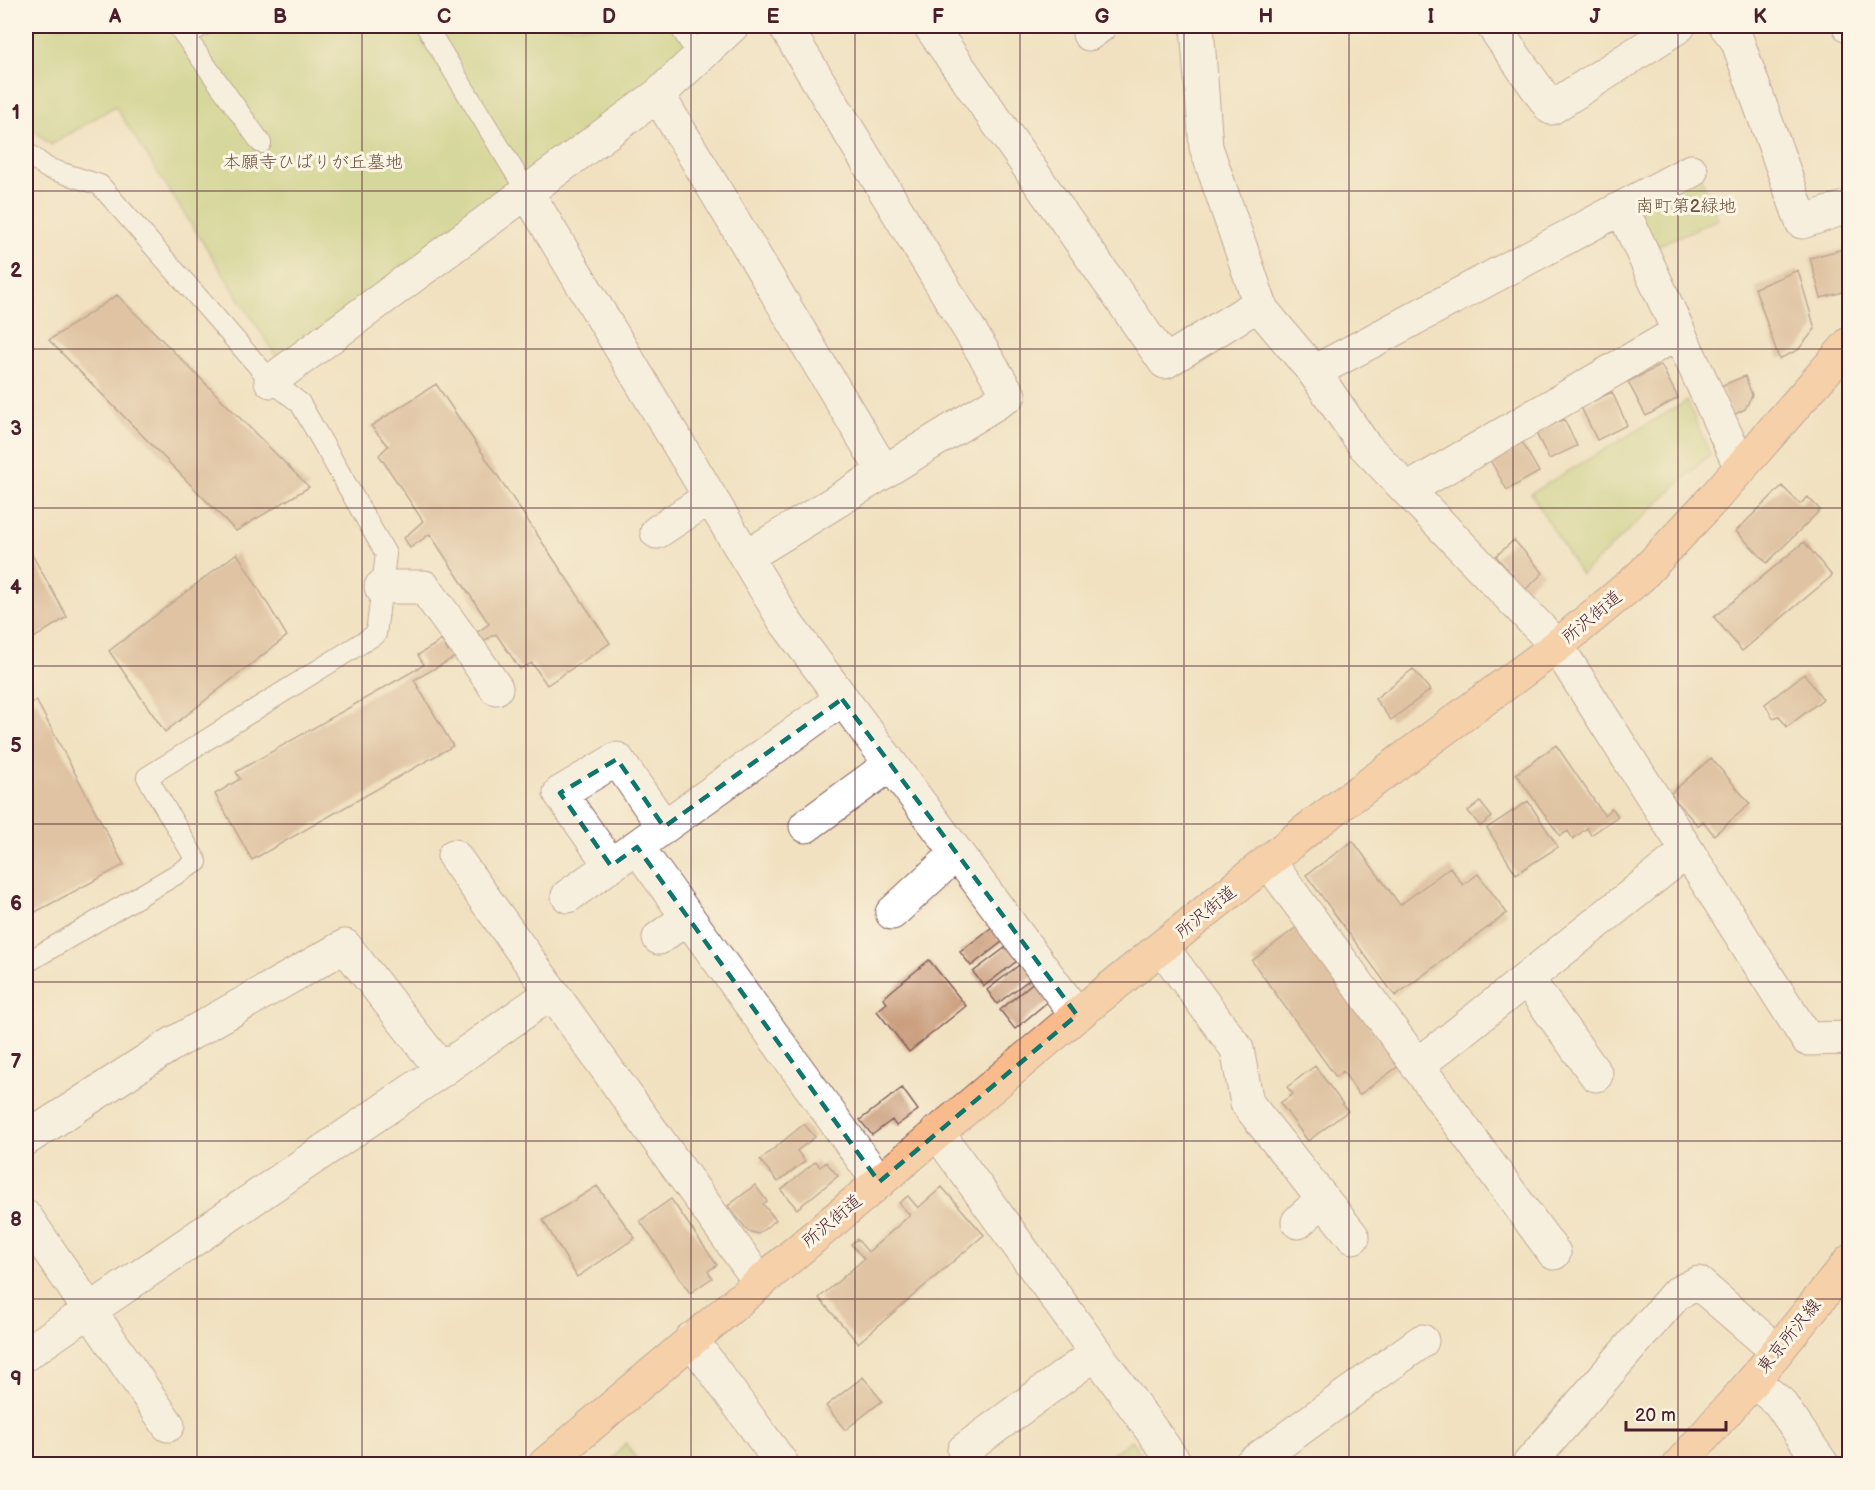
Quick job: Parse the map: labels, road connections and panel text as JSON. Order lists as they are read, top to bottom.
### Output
{
  "streets": {
    "main road": ["所沢街道", "東京所沢線"]
  },
  "parks": ["本願寺ひばりが丘墓地", "南町第2緑地"],
  "scale_bar": "20 m",
  "grid": {
    "columns": [
      "A",
      "B",
      "C",
      "D",
      "E",
      "F",
      "G",
      "H",
      "I",
      "J",
      "K"
    ],
    "rows": [
      "1",
      "2",
      "3",
      "4",
      "5",
      "6",
      "7",
      "8",
      "9"
    ]
  }
}
